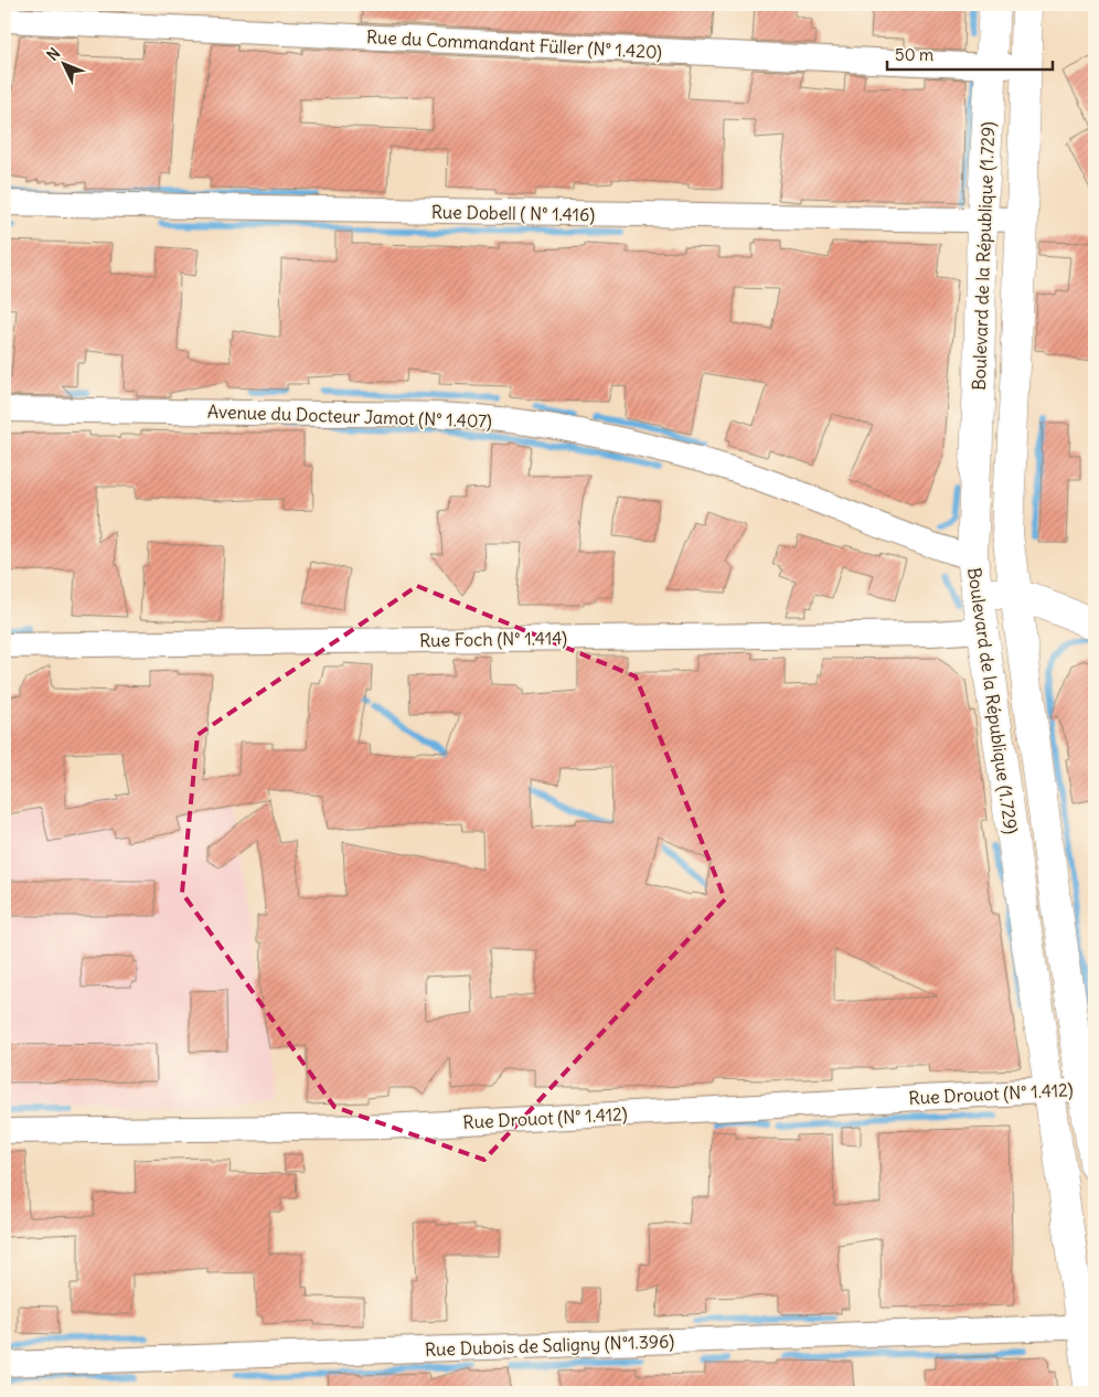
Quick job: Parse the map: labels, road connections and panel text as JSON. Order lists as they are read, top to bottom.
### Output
{
  "streets": {
    "main road": ["Boulevard de la République (1.729)"],
    "street": [
      "Rue du Commandant Füller (N° 1.420)",
      "Rue Dobell ( N° 1.416)",
      "Avenue du Docteur Jamot (N° 1.407)",
      "Rue Foch (N° 1.414)",
      "Rue Drouot (N° 1.412)",
      "Rue Dubois de Saligny (N°1.396)"
    ]
  },
  "crossings": [
    ["Rue du Commandant Füller (N° 1.420)", "Boulevard de la République (1.729)"],
    ["Rue Dobell ( N° 1.416)", "Boulevard de la République (1.729)"],
    ["Boulevard de la République (1.729)", "Avenue du Docteur Jamot (N° 1.407)"],
    ["Boulevard de la République (1.729)", "Rue Foch (N° 1.414)"],
    ["Boulevard de la République (1.729)", "Rue Drouot (N° 1.412)"],
    ["Boulevard de la République (1.729)", "Rue Dubois de Saligny (N°1.396)"]
  ],
  "scale_bar": "50 m",
  "north": "top left"
}
